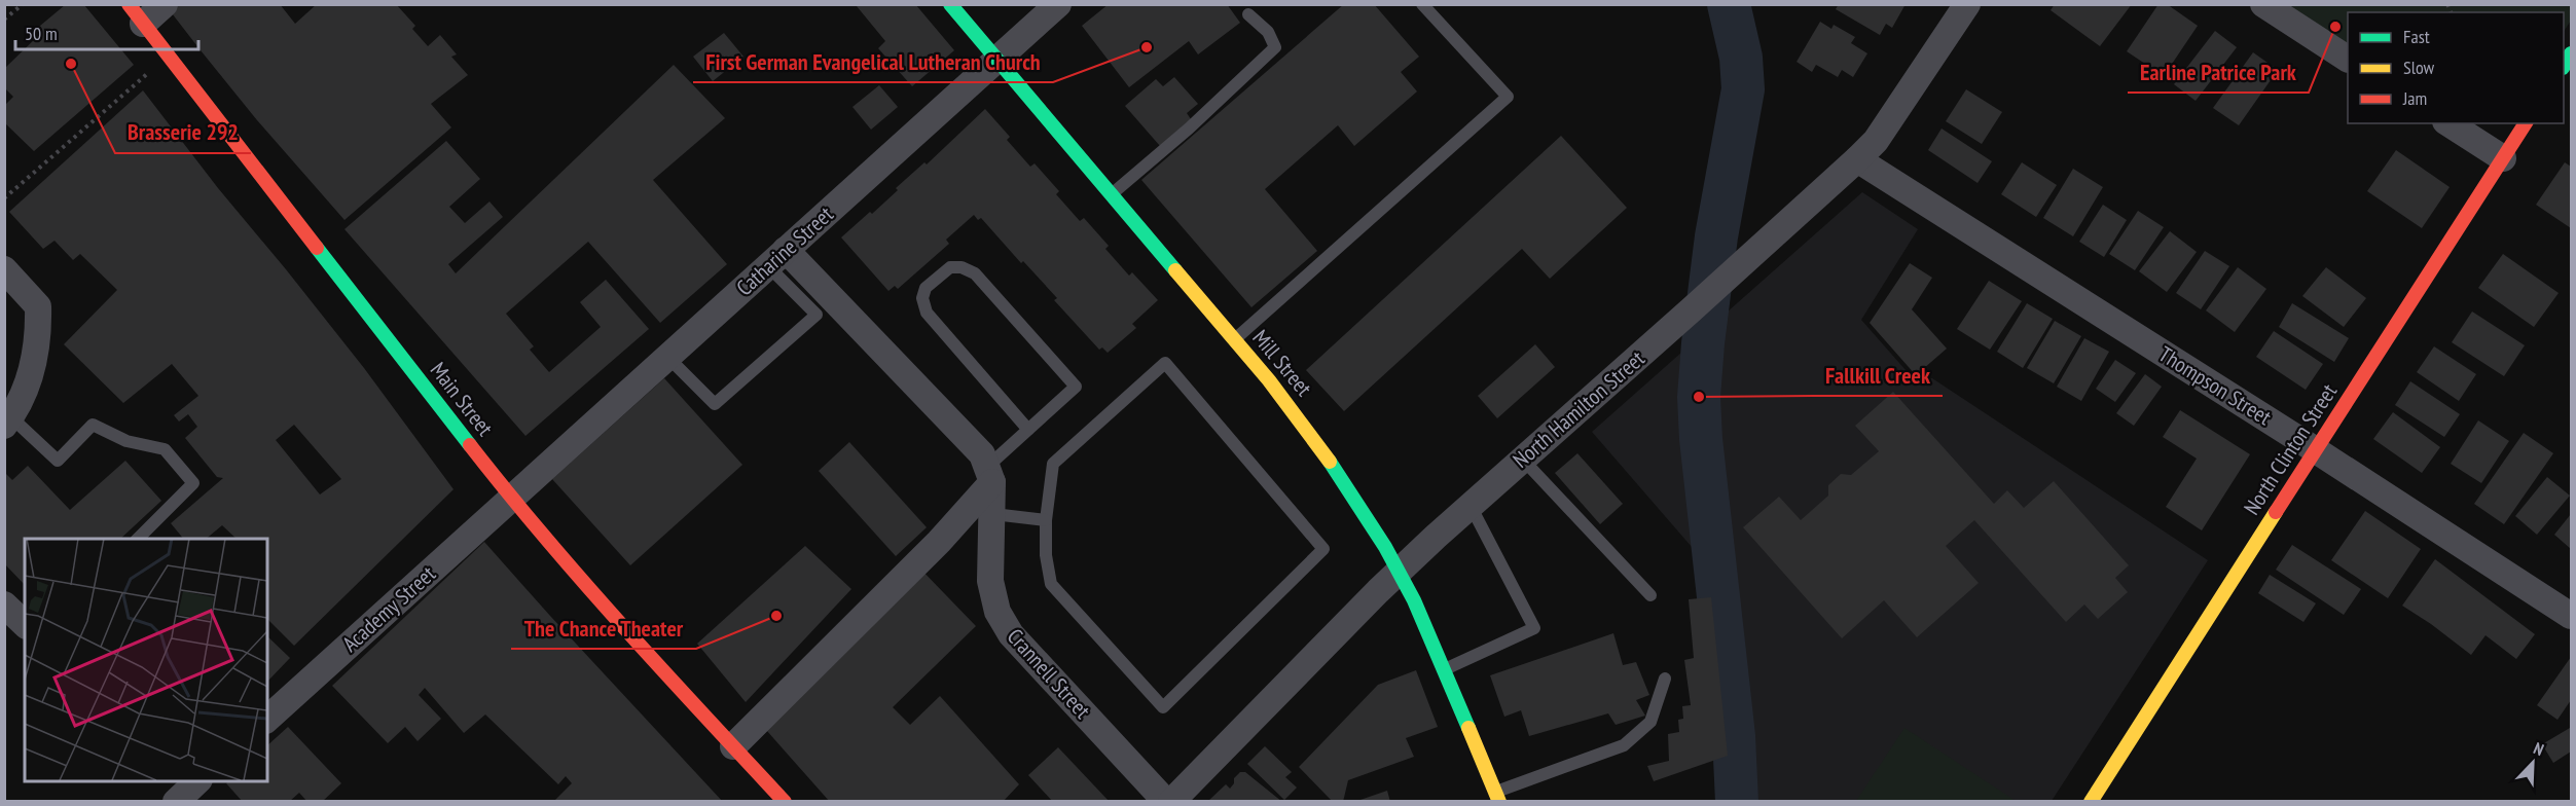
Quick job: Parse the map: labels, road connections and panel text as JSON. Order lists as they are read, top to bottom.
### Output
{
  "streets": {
    "main road": ["Mill Street", "Main Street", "North Clinton Street"],
    "street": [
      "Catharine Street",
      "Thompson Street",
      "North Hamilton Street",
      "Academy Street",
      "Crannell Street"
    ]
  },
  "crossings": [
    ["Catharine Street", "Mill Street"],
    ["Catharine Street", "Main Street"],
    ["Catharine Street", "Academy Street"],
    ["Mill Street", "North Hamilton Street"],
    ["Thompson Street", "North Hamilton Street"],
    ["Thompson Street", "North Clinton Street"],
    ["Main Street", "Academy Street"],
    ["North Hamilton Street", "Crannell Street"]
  ],
  "places": [
    "Earline Patrice Park",
    "First German Evangelical Lutheran Church",
    "Brasserie 292",
    "Fallkill Creek",
    "The Chance Theater"
  ],
  "legend": ["Fast", "Slow", "Jam"],
  "scale_bar": "50 m",
  "north": "top right"
}
